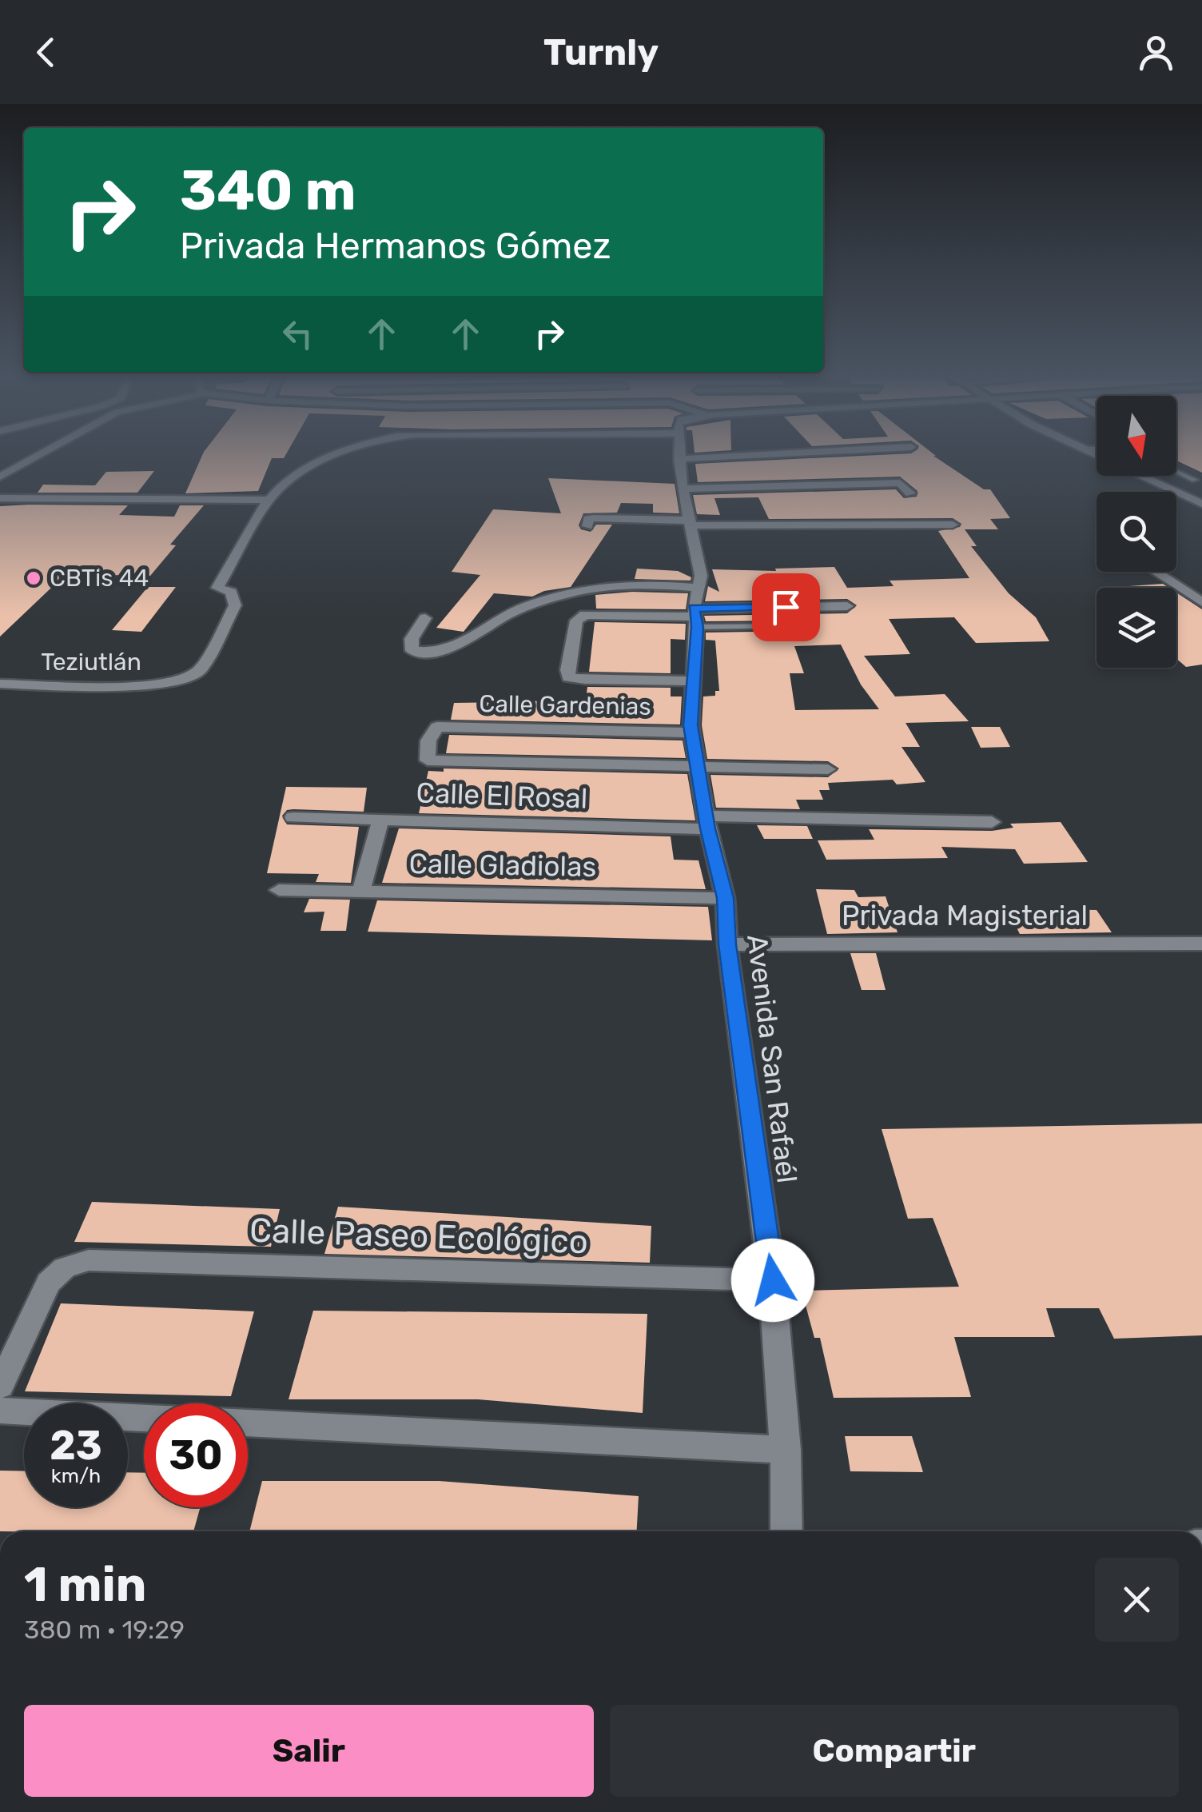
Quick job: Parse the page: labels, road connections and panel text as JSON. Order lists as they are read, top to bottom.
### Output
{
  "streets": {
    "street": [
      "Teziutlán",
      "Calle Gardenias",
      "Calle El Rosal",
      "Calle Gladiolas",
      "Privada Magisterial",
      "Avenida San Rafaél",
      "Calle Paseo Ecológico"
    ]
  },
  "crossings": [
    ["Calle Gardenias", "Avenida San Rafaél"],
    ["Calle El Rosal", "Avenida San Rafaél"],
    ["Calle Gladiolas", "Avenida San Rafaél"],
    ["Privada Magisterial", "Avenida San Rafaél"],
    ["Avenida San Rafaél", "Calle Paseo Ecológico"]
  ],
  "places": ["CBTis 44"],
  "north": "bottom",
  "page": {
    "header": "Turnly",
    "turn": ["340 m", "Privada Hermanos Gómez"],
    "speed": "23 km/h",
    "limit": "30",
    "heading": ["1 min", "380 m · 19:29"],
    "buttons": ["Salir", "Compartir"]
  }
}
